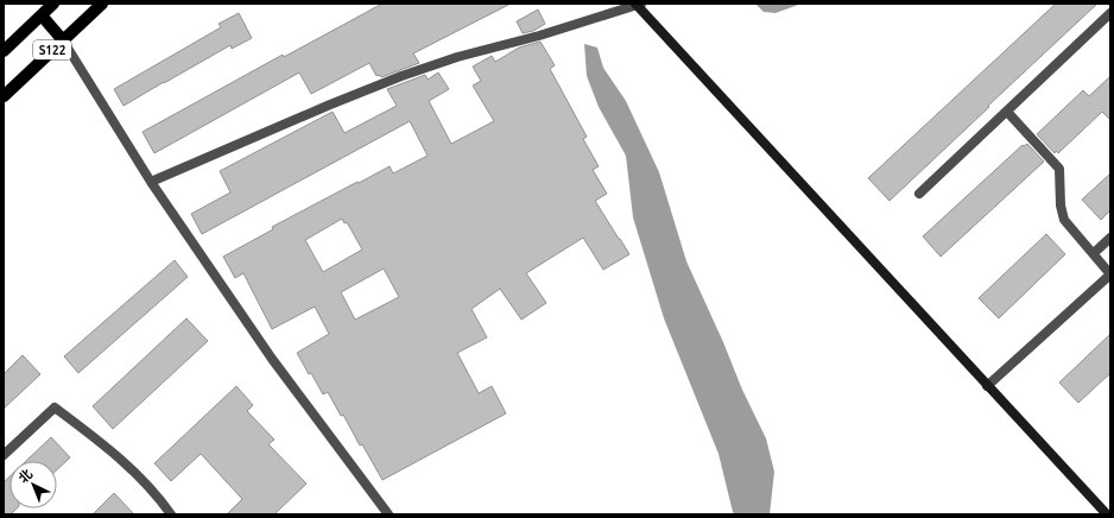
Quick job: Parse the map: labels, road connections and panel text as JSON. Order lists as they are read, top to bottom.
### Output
{
  "streets": {
    "main road": ["S122"]
  },
  "north": "top left"
}
